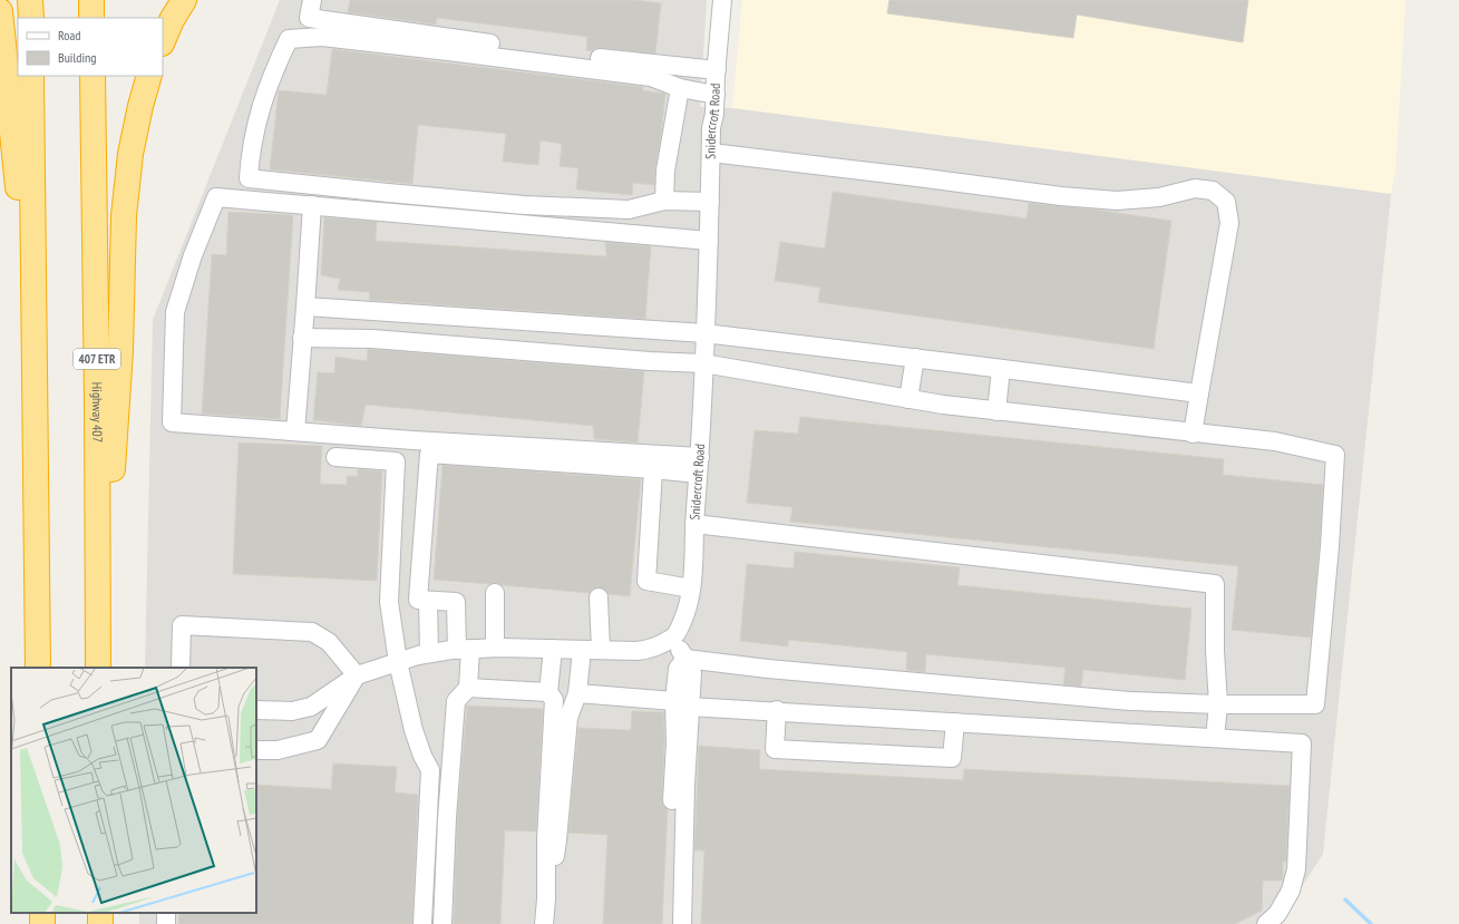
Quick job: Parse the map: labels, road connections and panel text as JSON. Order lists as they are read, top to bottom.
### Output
{
  "streets": {
    "highway": ["407 ETR", "Highway 407"],
    "street": ["Snidercroft Road"]
  },
  "legend": ["Road", "Building"]
}
